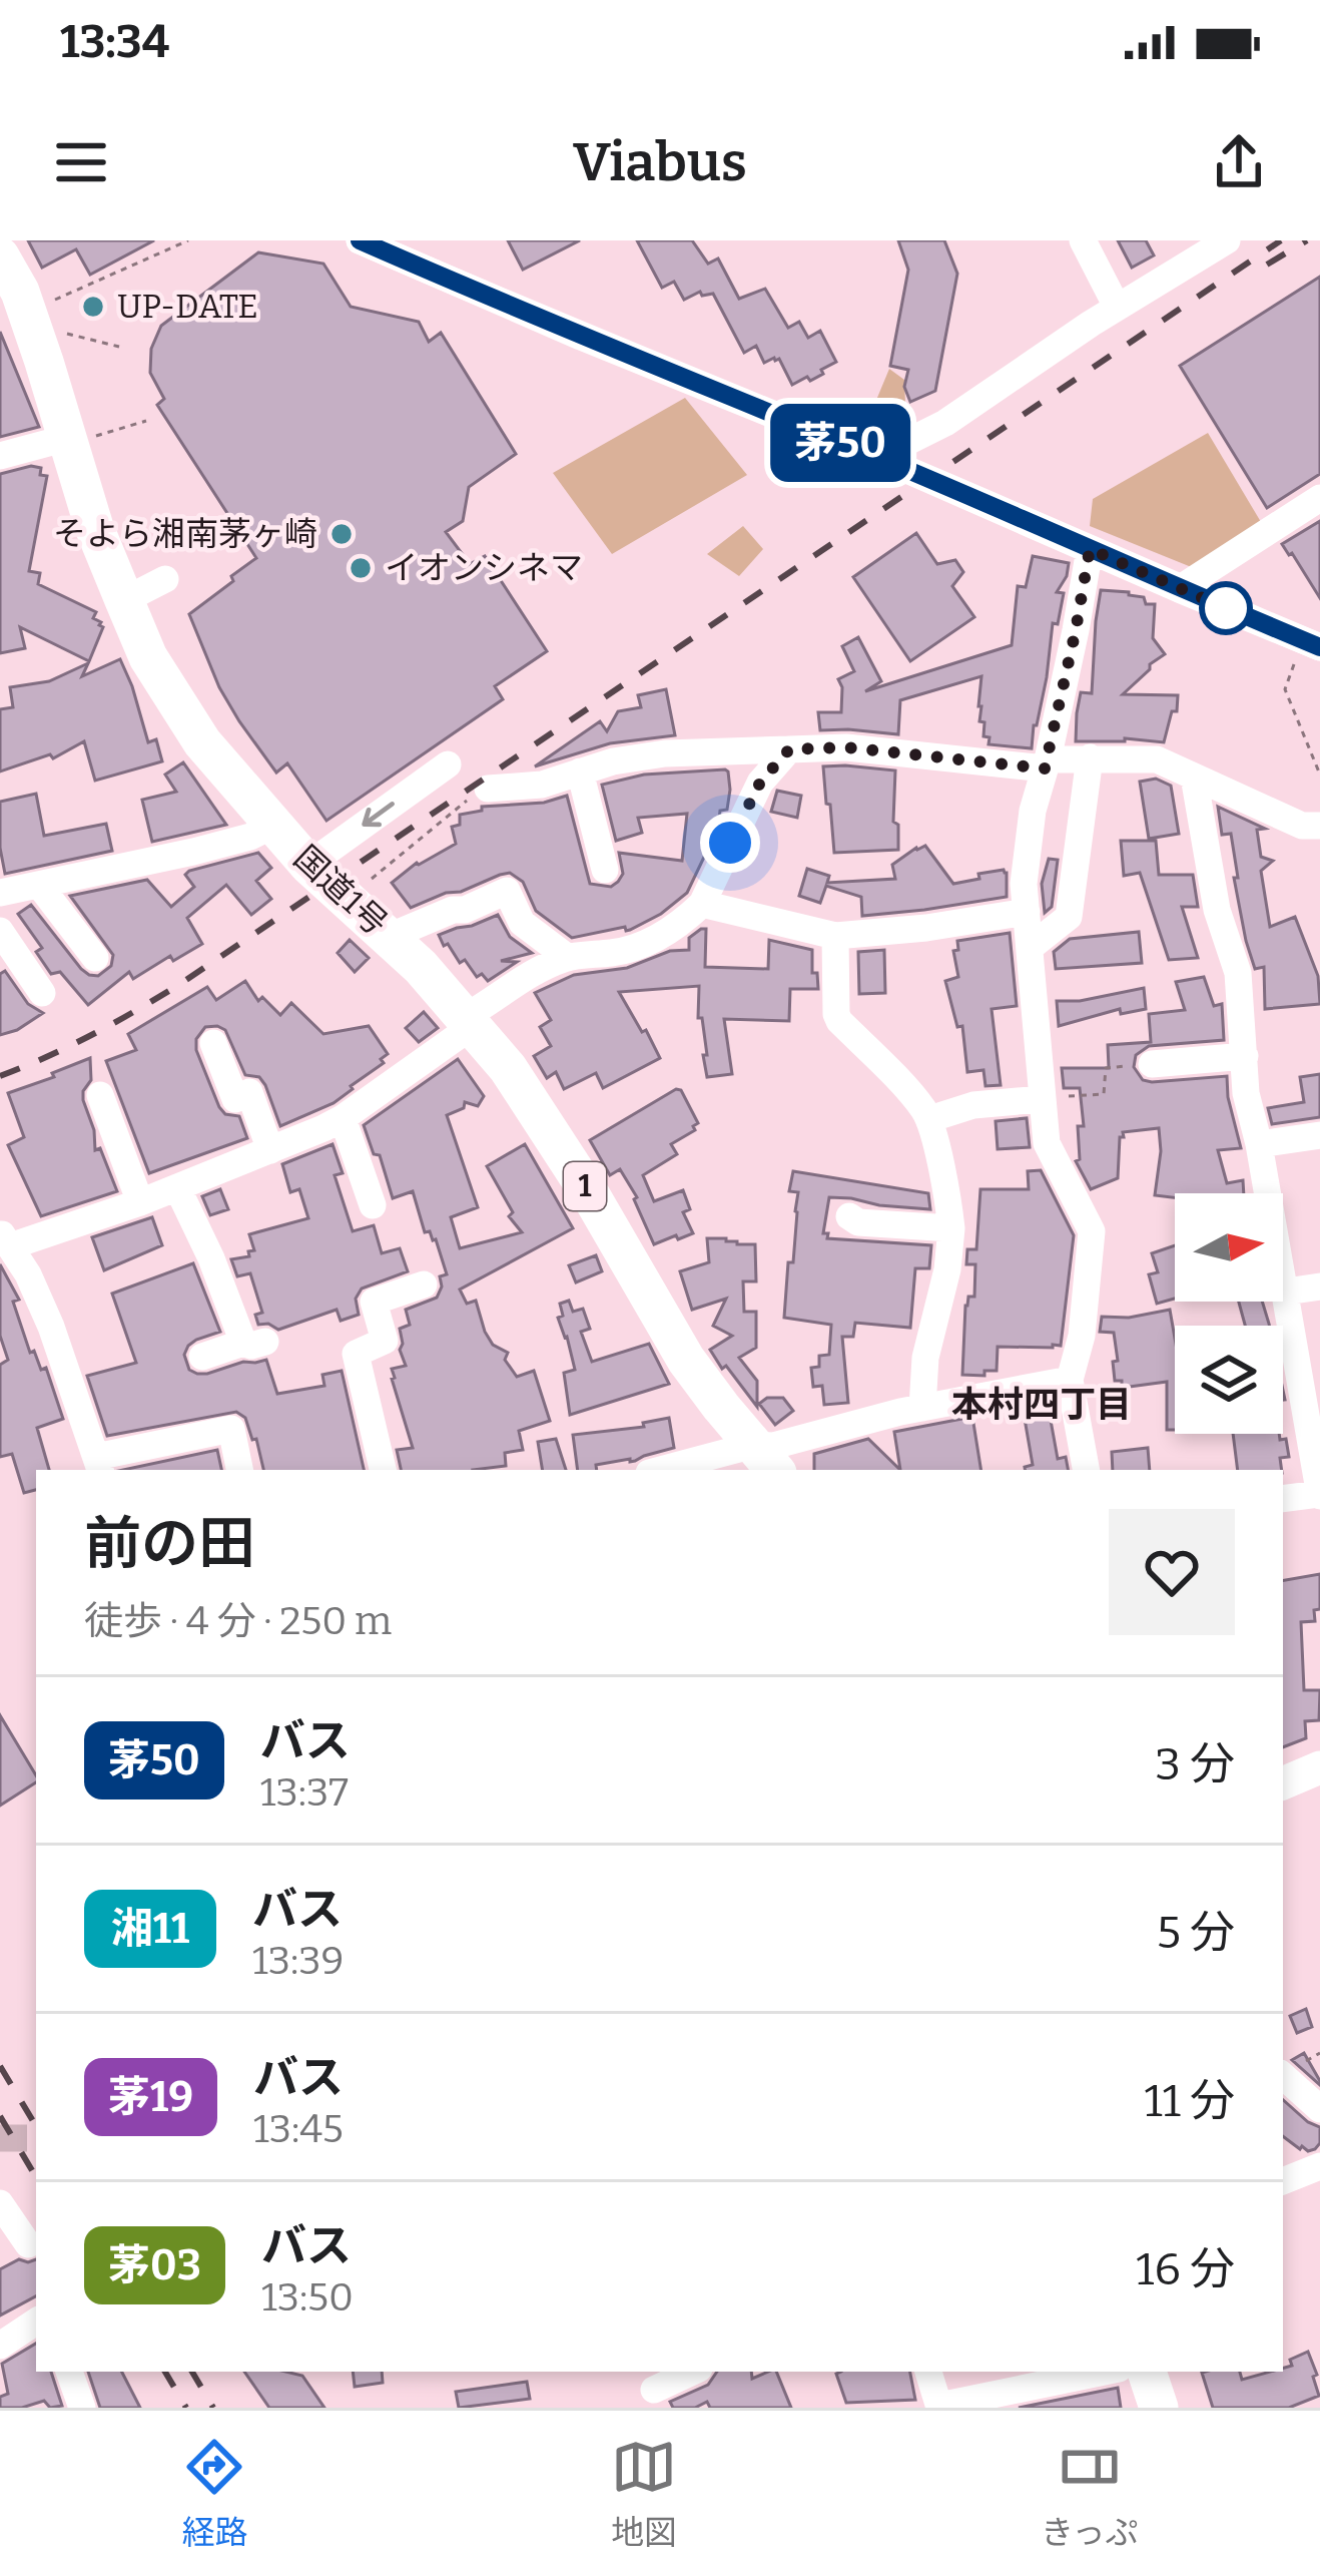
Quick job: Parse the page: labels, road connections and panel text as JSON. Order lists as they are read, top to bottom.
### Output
{
  "streets": {
    "highway": ["国道1号", "1"]
  },
  "districts": ["本村四丁目"],
  "places": ["UP-DATE", "そよら湘南茅ヶ崎", "イオンシネマ"],
  "lines": ["bus line 茅50"],
  "north": "right",
  "page": {
    "status": "13:34",
    "header": "Viabus",
    "on_map": "茅50",
    "heading": ["前の田", "徒歩 · 4 分 · 250 m"],
    "list": [
      {
        "mark": "茅50",
        "name": "バス",
        "note": "13:37",
        "value": "3 分"
      },
      {
        "mark": "湘11",
        "name": "バス",
        "note": "13:39",
        "value": "5 分"
      },
      {
        "mark": "茅19",
        "name": "バス",
        "note": "13:45",
        "value": "11 分"
      },
      {
        "mark": "茅03",
        "name": "バス",
        "note": "13:50",
        "value": "16 分"
      }
    ],
    "tabs": ["経路", "地図", "きっぷ"]
  }
}
